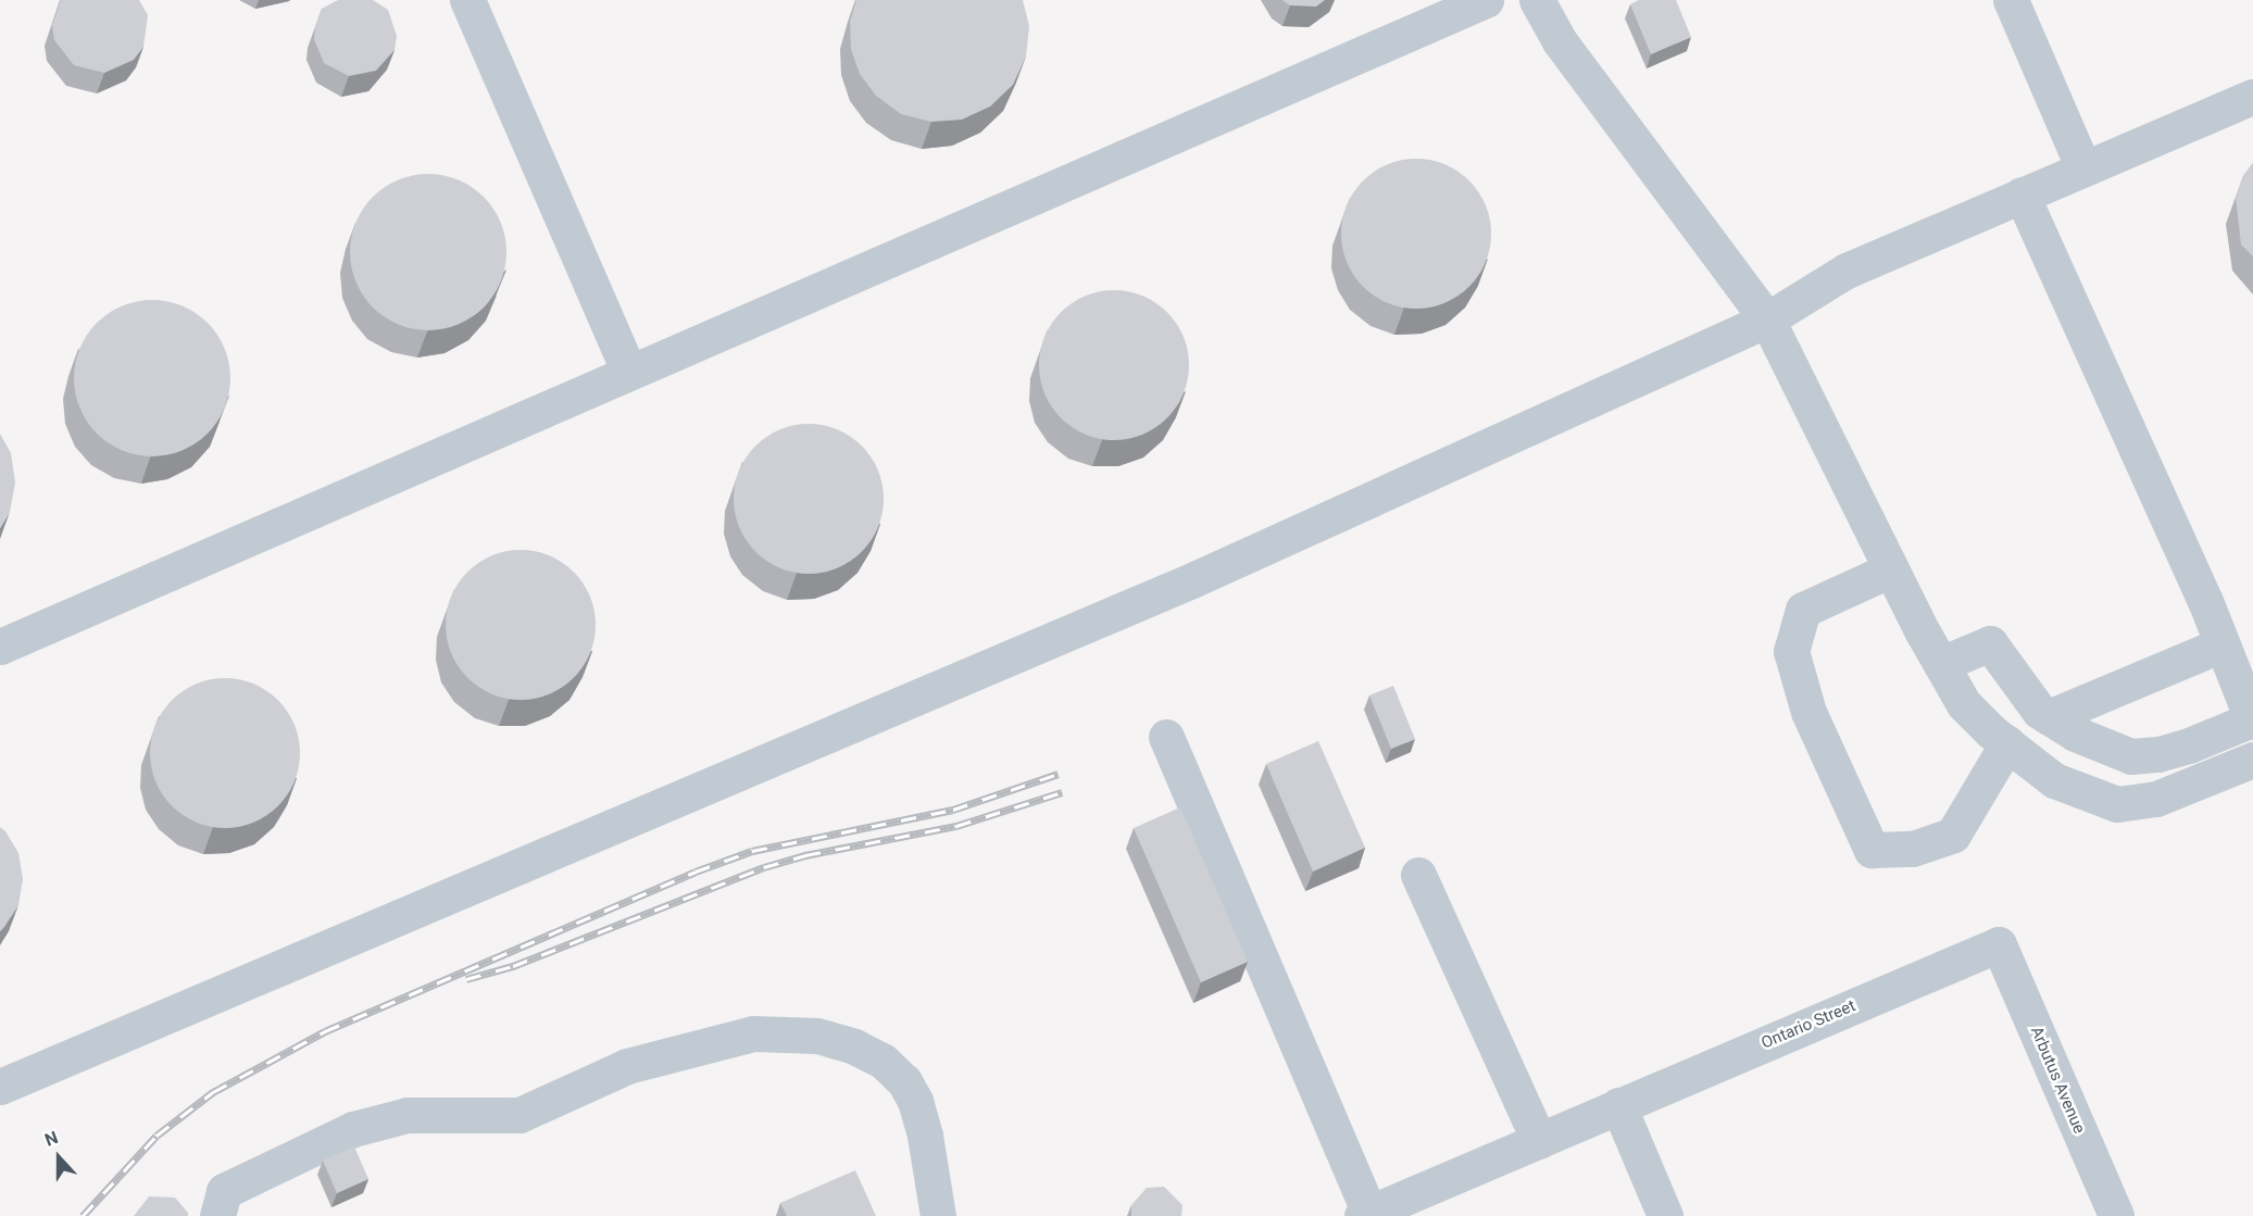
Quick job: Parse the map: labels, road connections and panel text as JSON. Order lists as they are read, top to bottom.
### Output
{
  "streets": {
    "street": ["Ontario Street", "Arbutus Avenue"]
  },
  "crossings": [
    ["Ontario Street", "Arbutus Avenue"]
  ],
  "north": "top"
}
